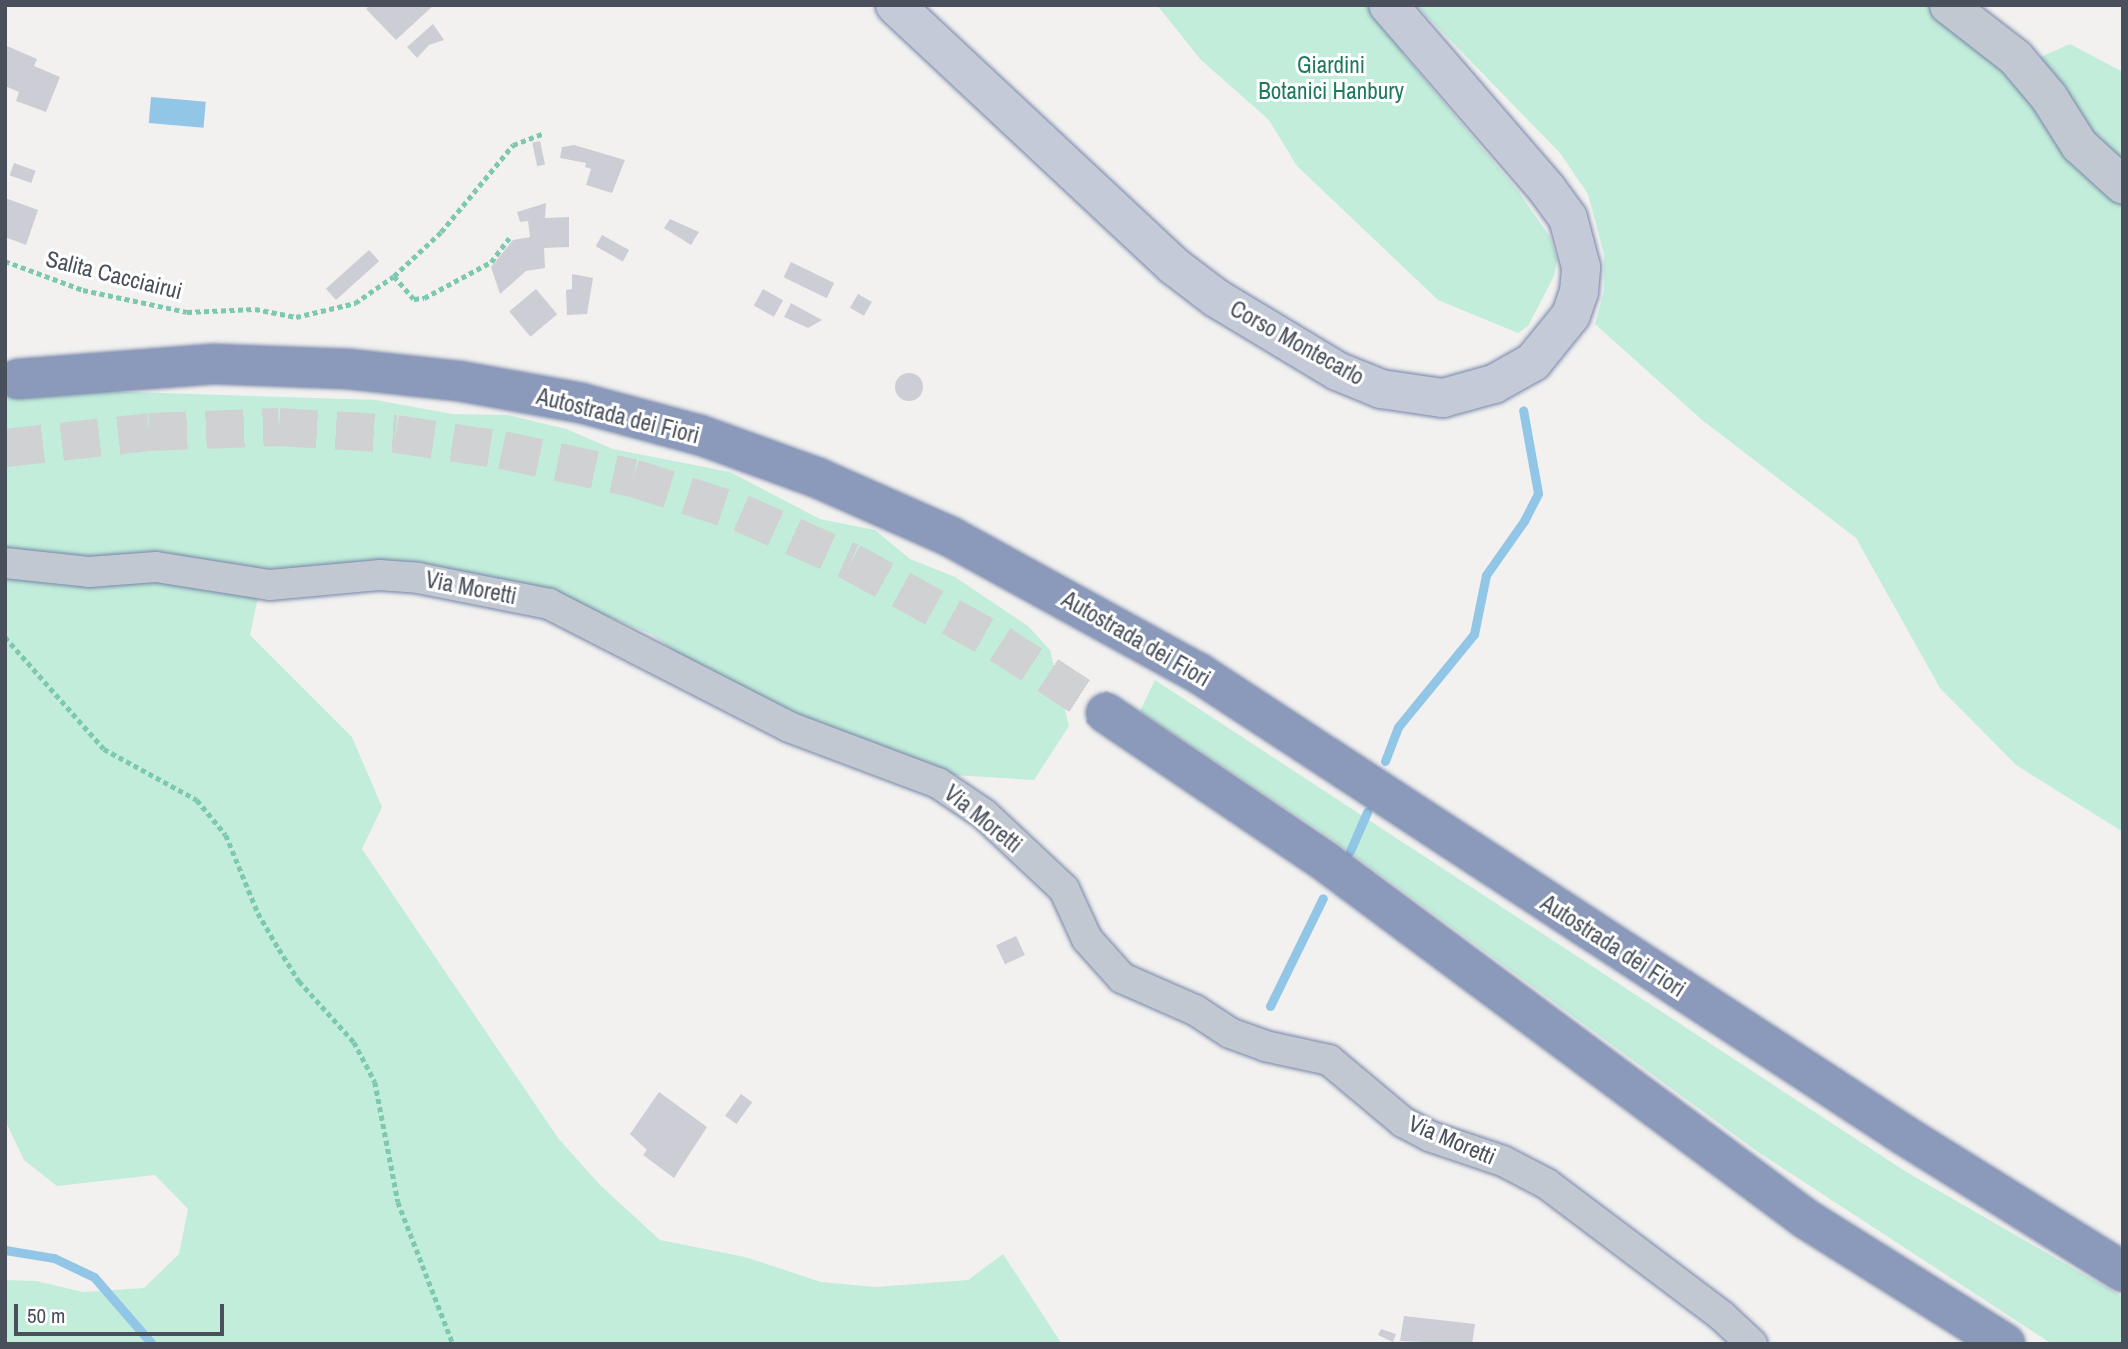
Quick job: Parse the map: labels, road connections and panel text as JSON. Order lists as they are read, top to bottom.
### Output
{
  "streets": {
    "highway": ["Autostrada dei Fiori"],
    "main road": ["Corso Montecarlo"],
    "street": ["Via Moretti"],
    "path": ["Salita Cacciairui"]
  },
  "parks": ["Giardini Botanici Hanbury"],
  "scale_bar": "50 m"
}
